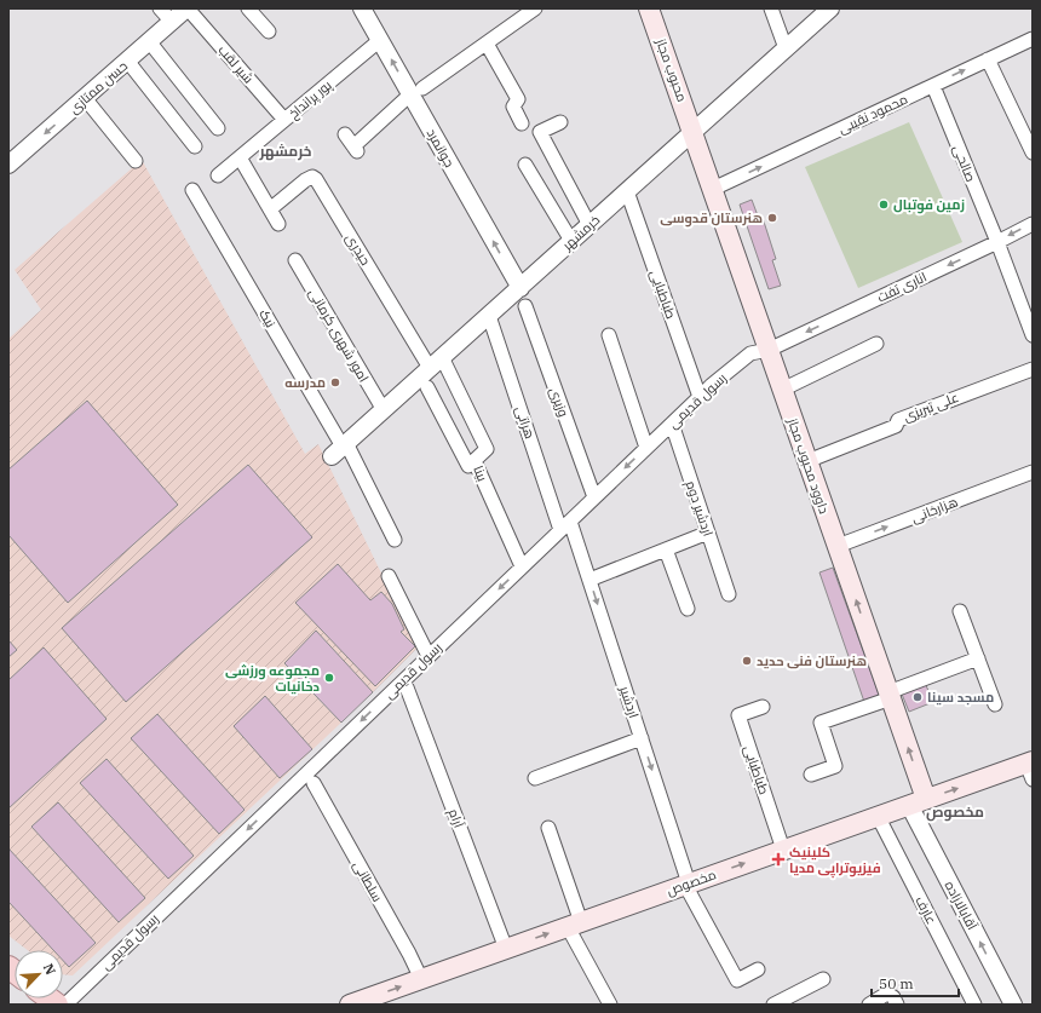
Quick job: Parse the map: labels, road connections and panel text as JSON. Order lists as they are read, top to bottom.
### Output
{
  "streets": {
    "main road": ["محبوب مجاز", "داوود محبوب مجاز", "مخصوص"],
    "street": [
      "شیر لقب",
      "حسن ممتازی",
      "پور پرانداخ",
      "محمود نقیبی",
      "جوانمرد",
      "صالحی",
      "خرمشهر",
      "حیدری",
      "اناری تفت",
      "طباطبایی",
      "نیک",
      "امور شهری کرمانی",
      "رسول قدیمی",
      "وزیری",
      "علی تبریزی",
      "هراتی",
      "بینا",
      "اردشیر دوم",
      "هزارخانی",
      "اردشیر",
      "آرام",
      "سلطانی",
      "آقابالازاده",
      "عارف"
    ]
  },
  "crossings": [
    ["شیر لقب", "حسن ممتازی"],
    ["شیر لقب", "پور پرانداخ"],
    ["محبوب مجاز", "خرمشهر"],
    ["محبوب مجاز", "داوود محبوب مجاز"],
    ["پور پرانداخ", "جوانمرد"],
    ["محمود نقیبی", "صالحی"],
    ["محمود نقیبی", "داوود محبوب مجاز"],
    ["جوانمرد", "خرمشهر"],
    ["صالحی", "اناری تفت"],
    ["خرمشهر", "حیدری"],
    ["خرمشهر", "طباطبایی"],
    ["خرمشهر", "نیک"],
    ["خرمشهر", "امور شهری کرمانی"],
    ["خرمشهر", "هراتی"],
    ["خرمشهر", "داوود محبوب مجاز"],
    ["خرمشهر", "بینا"],
    ["حیدری", "بینا"],
    ["اناری تفت", "رسول قدیمی"],
    ["اناری تفت", "داوود محبوب مجاز"],
    ["طباطبایی", "رسول قدیمی"],
    ["طباطبایی", "مخصوص"],
    ["رسول قدیمی", "وزیری"],
    ["رسول قدیمی", "هراتی"],
    ["رسول قدیمی", "داوود محبوب مجاز"],
    ["رسول قدیمی", "بینا"],
    ["رسول قدیمی", "اردشیر دوم"],
    ["رسول قدیمی", "اردشیر"],
    ["علی تبریزی", "داوود محبوب مجاز"],
    ["هراتی", "اردشیر"],
    ["داوود محبوب مجاز", "هزارخانی"],
    ["داوود محبوب مجاز", "مخصوص"],
    ["داوود محبوب مجاز", "آقابالازاده"],
    ["اردشیر", "مخصوص"],
    ["آرام", "مخصوص"],
    ["سلطانی", "مخصوص"],
    ["مخصوص", "آقابالازاده"],
    ["مخصوص", "عارف"]
  ],
  "one_way": [
    "حسن ممتازی",
    "محمود نقیبی",
    "رسول قدیمی",
    "داوود محبوب مجاز",
    "هزارخانی",
    "مخصوص",
    "آقابالازاده"
  ],
  "districts": ["خرمشهر", "مخصوص"],
  "places": {
    "other": [
      "زمین فوتبال",
      "هنرستان قدوسی",
      "مدرسه",
      "هنرستان فنی حدید",
      "مجموعه ورزشی دخانیات",
      "مسجد سینا"
    ],
    "health": ["کلینیک فیزیوتراپی مدیا"]
  },
  "scale_bar": "50 m",
  "north": "top right"
}
